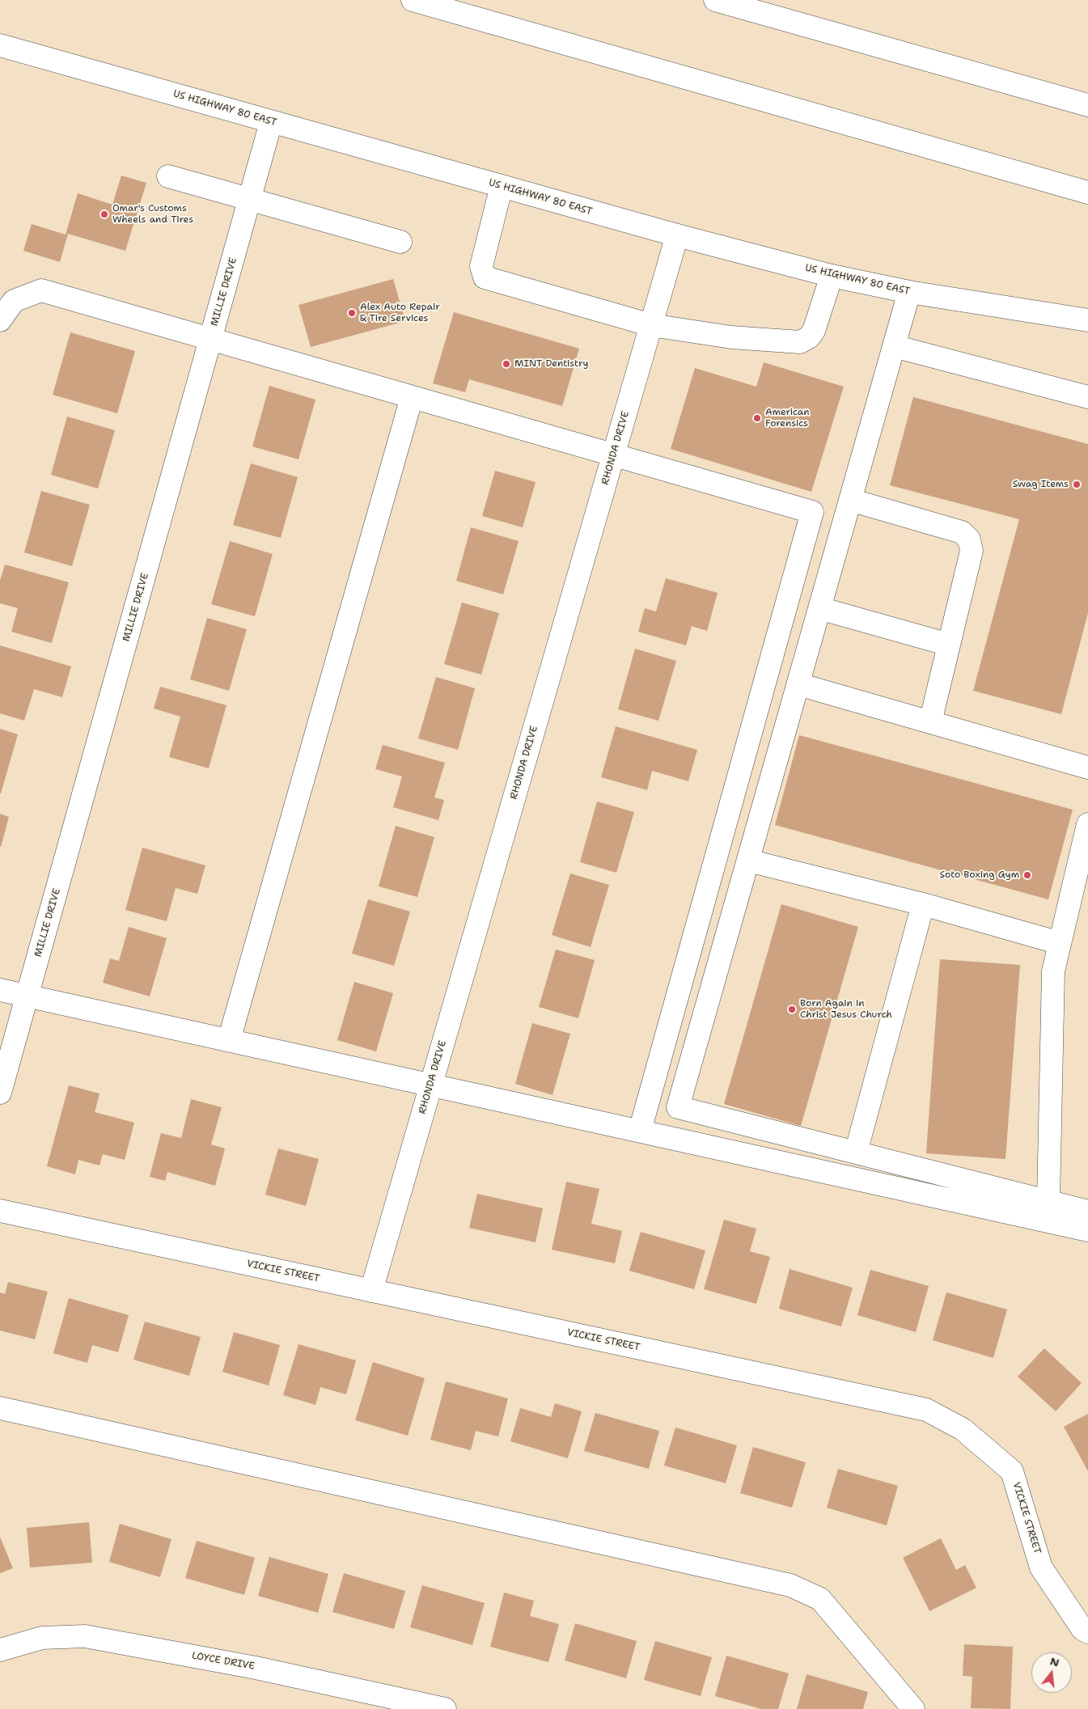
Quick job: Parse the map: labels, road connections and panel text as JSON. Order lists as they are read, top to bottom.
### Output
{
  "streets": {
    "main road": [
      "US HIGHWAY 80 EAST",
      "MILLIE DRIVE",
      "RHONDA DRIVE",
      "VICKIE STREET",
      "LOYCE DRIVE"
    ]
  },
  "crossings": [
    ["US HIGHWAY 80 EAST", "MILLIE DRIVE"],
    ["US HIGHWAY 80 EAST", "RHONDA DRIVE"],
    ["RHONDA DRIVE", "VICKIE STREET"]
  ],
  "places": [
    "Omar's Customs Wheels and Tires",
    "Alex Auto Repair & Tire Services",
    "MINT Dentistry",
    "American Forensics",
    "Swag Items",
    "Soto Boxing Gym",
    "Born Again in Christ Jesus Church"
  ],
  "north": "top"
}
